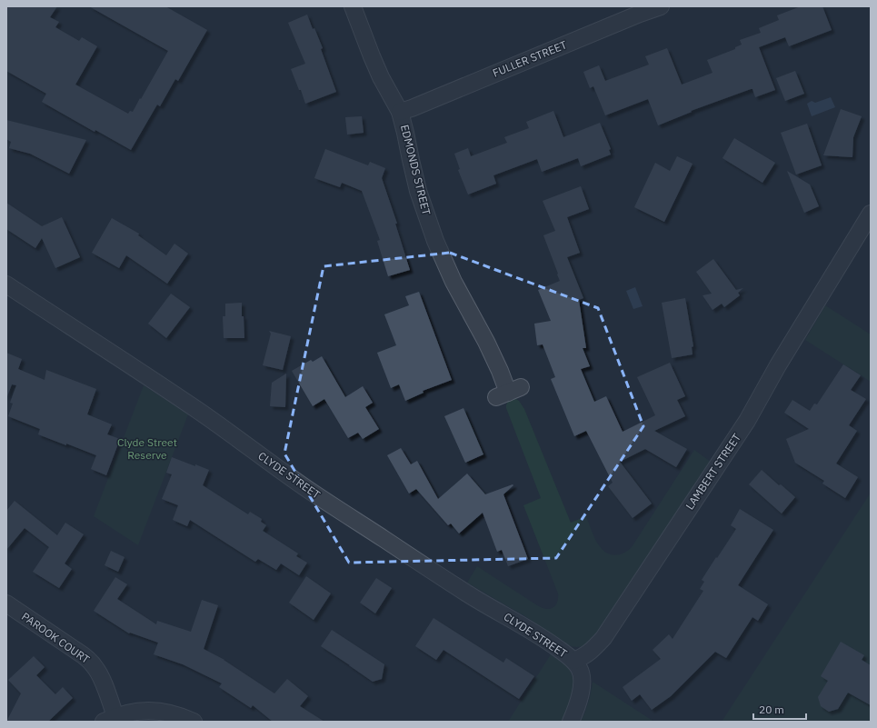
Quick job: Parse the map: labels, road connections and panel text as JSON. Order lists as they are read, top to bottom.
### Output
{
  "streets": {
    "street": [
      "FULLER STREET",
      "EDMONDS STREET",
      "LAMBERT STREET",
      "CLYDE STREET",
      "PAROOK COURT"
    ]
  },
  "crossings": [
    ["FULLER STREET", "EDMONDS STREET"],
    ["LAMBERT STREET", "CLYDE STREET"]
  ],
  "parks": ["Clyde Street Reserve"],
  "scale_bar": "20 m"
}
